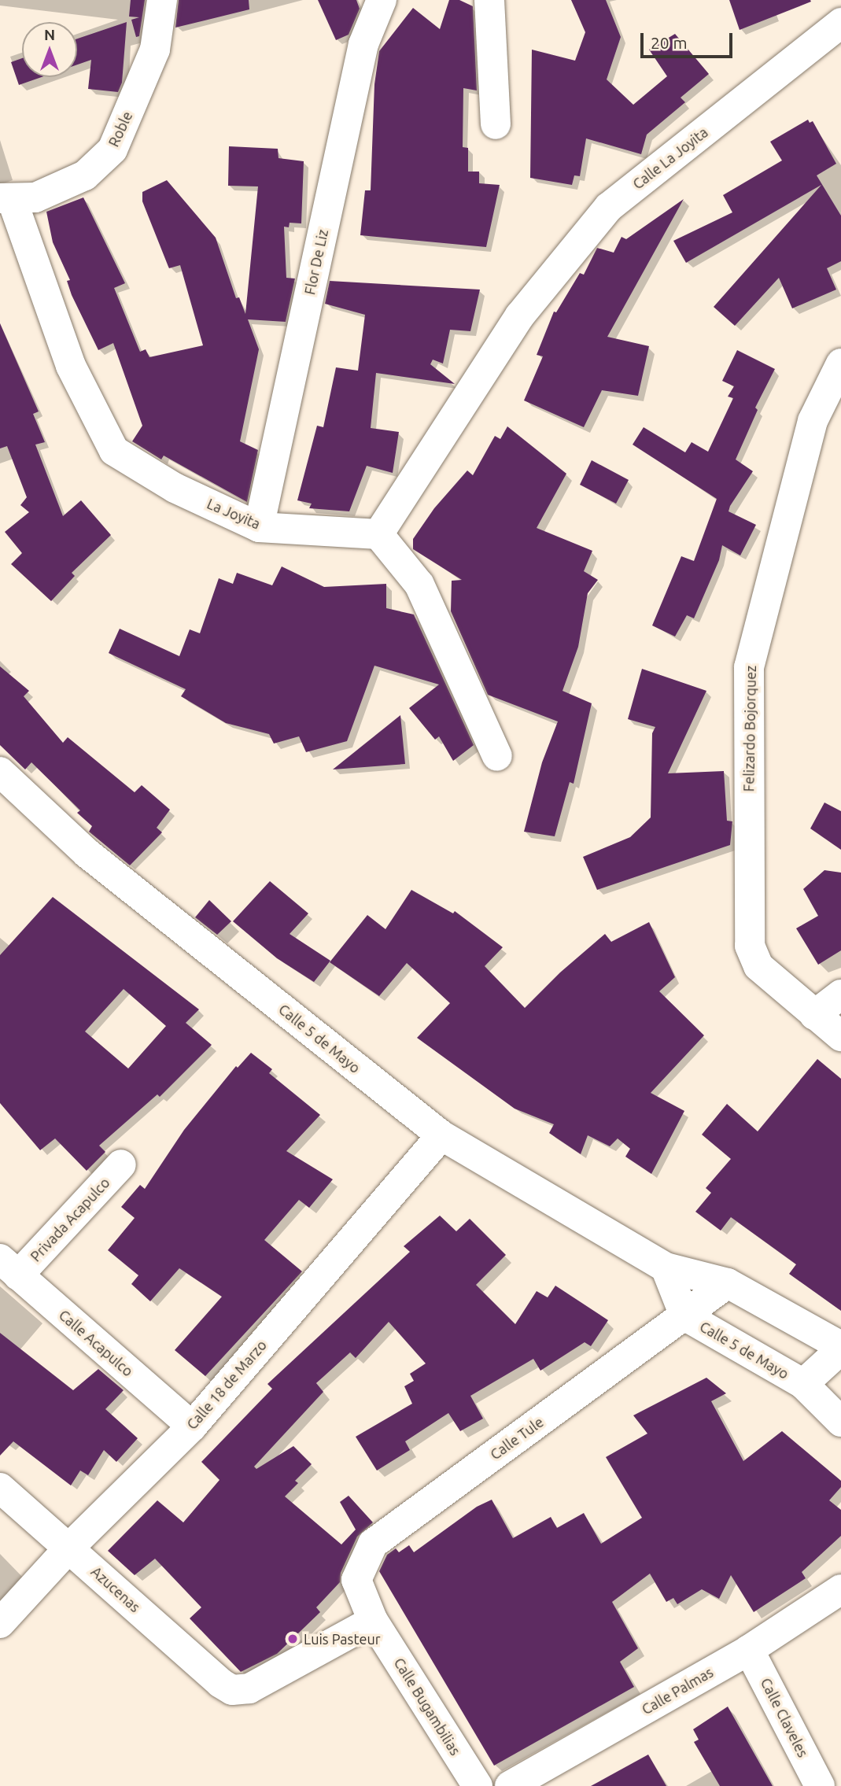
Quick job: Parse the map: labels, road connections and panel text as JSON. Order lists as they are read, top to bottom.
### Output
{
  "streets": {
    "street": [
      "Roble",
      "Calle La Joyita",
      "Flor De Liz",
      "La Joyita",
      "Felizardo Bojorquez",
      "Calle 5 de Mayo",
      "Privada Acapulco",
      "Calle Acapulco",
      "Calle 18 de Marzo",
      "Calle Tule",
      "Azucenas",
      "Calle Palmas",
      "Calle Bugambilias",
      "Calle Claveles"
    ]
  },
  "crossings": [
    ["Roble", "La Joyita"],
    ["Calle La Joyita", "La Joyita"],
    ["Flor De Liz", "La Joyita"],
    ["Calle 5 de Mayo", "Calle 18 de Marzo"],
    ["Calle 5 de Mayo", "Calle Tule"],
    ["Privada Acapulco", "Calle Acapulco"],
    ["Calle Acapulco", "Calle 18 de Marzo"],
    ["Calle 18 de Marzo", "Azucenas"],
    ["Calle Tule", "Azucenas"],
    ["Calle Tule", "Calle Bugambilias"],
    ["Azucenas", "Calle Bugambilias"],
    ["Calle Palmas", "Calle Claveles"]
  ],
  "places": ["Luis Pasteur"],
  "scale_bar": "20 m",
  "north": "top"
}
